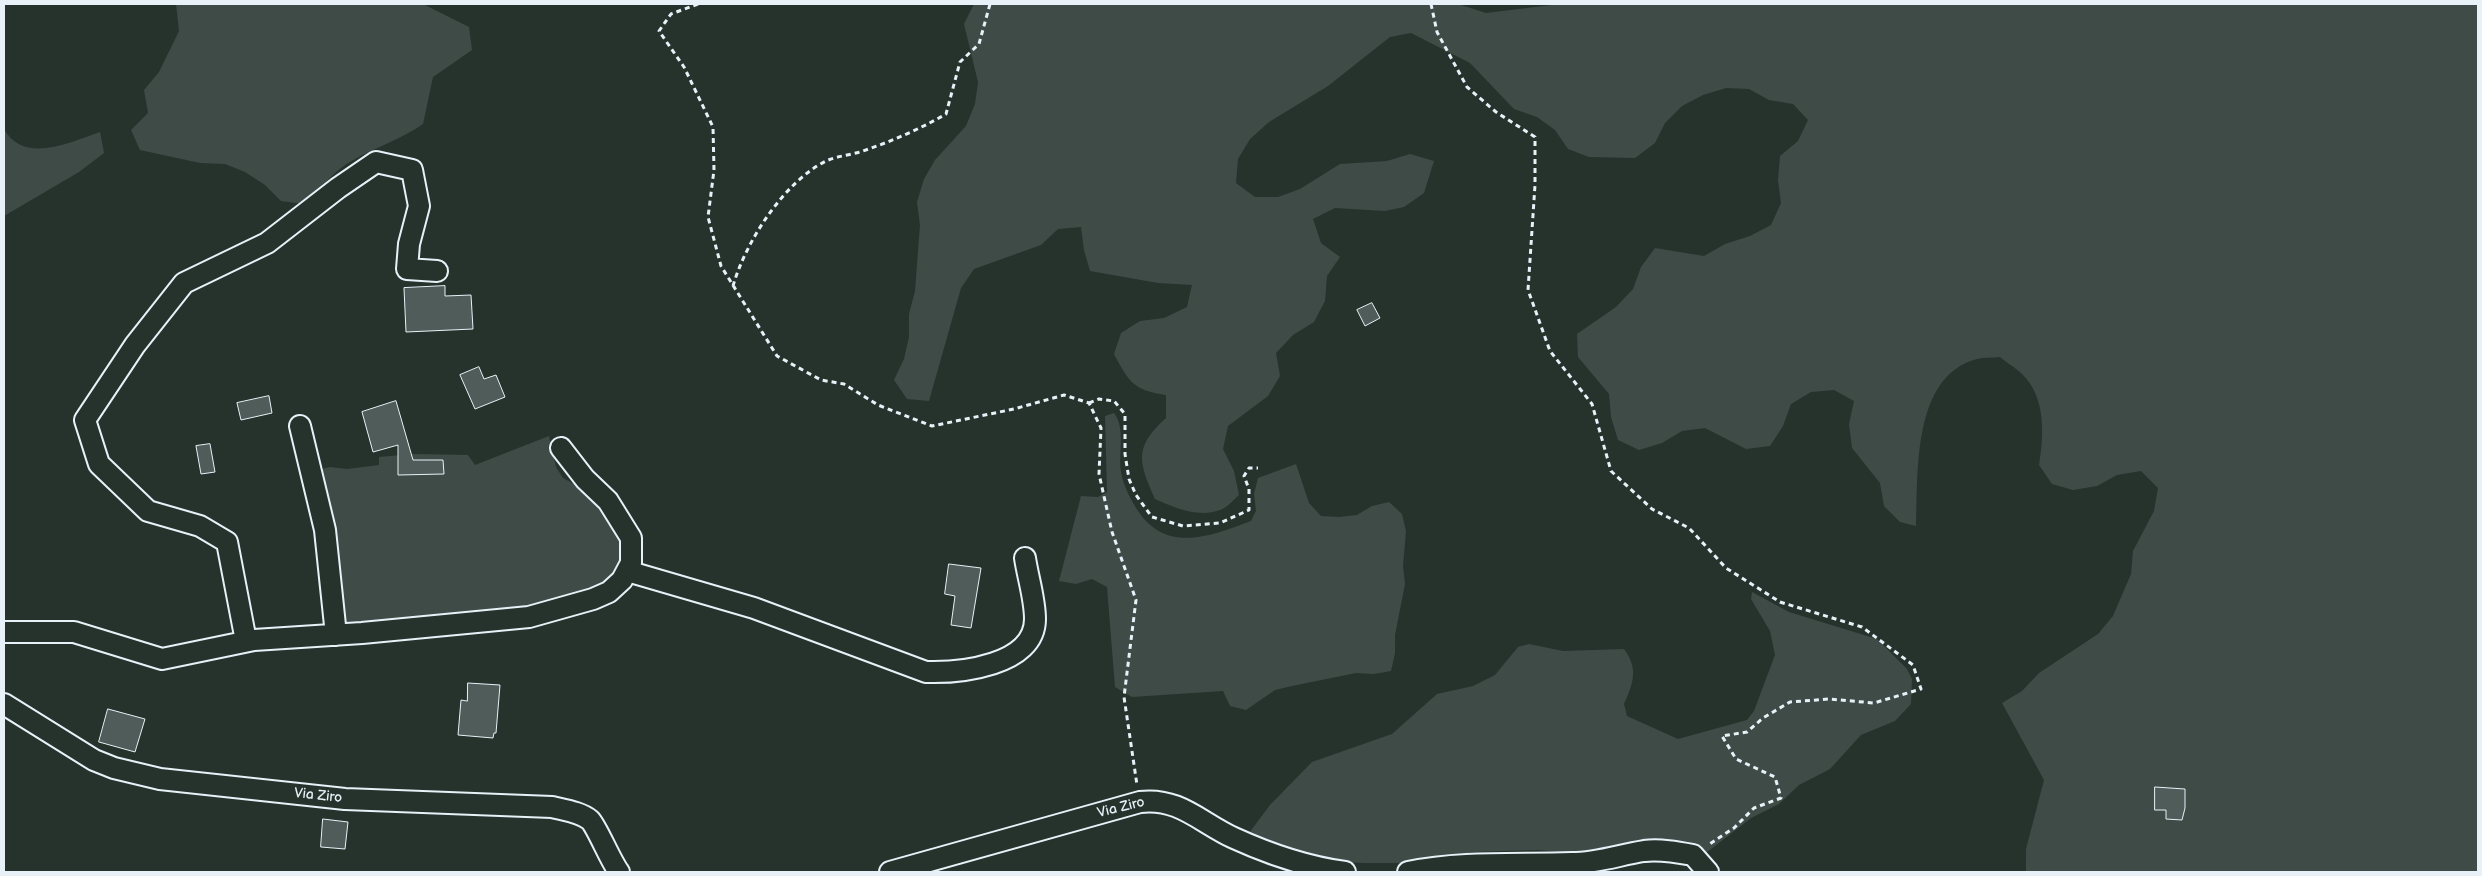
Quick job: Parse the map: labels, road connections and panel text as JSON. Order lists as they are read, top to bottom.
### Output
{
  "streets": {
    "street": ["Via Ziro"]
  }
}
